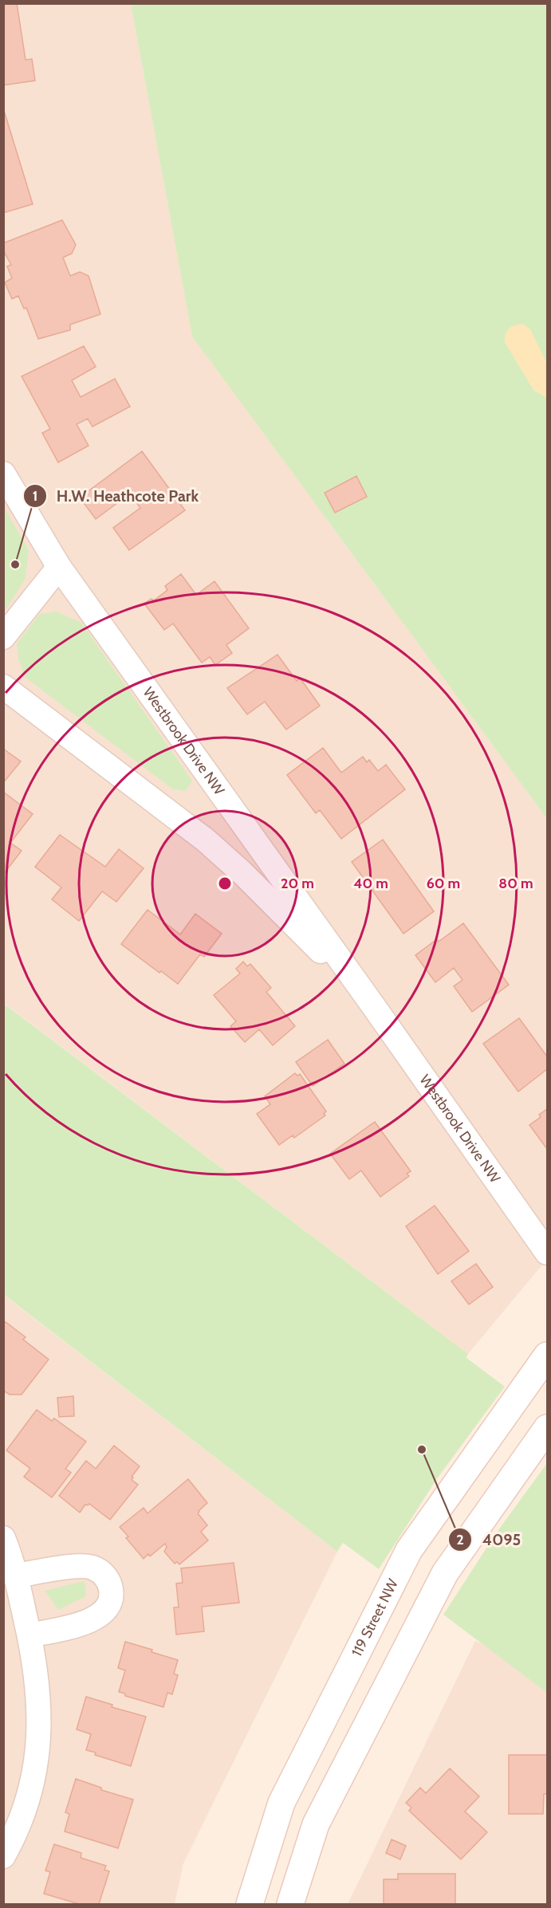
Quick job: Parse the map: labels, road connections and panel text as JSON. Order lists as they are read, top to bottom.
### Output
{
  "streets": {
    "main road": ["119 Street NW"],
    "street": ["Westbrook Drive NW"]
  },
  "places": ["H.W. Heathcote Park", "4095"],
  "rings": [
    "20 m",
    "40 m",
    "60 m",
    "80 m"
  ]
}
